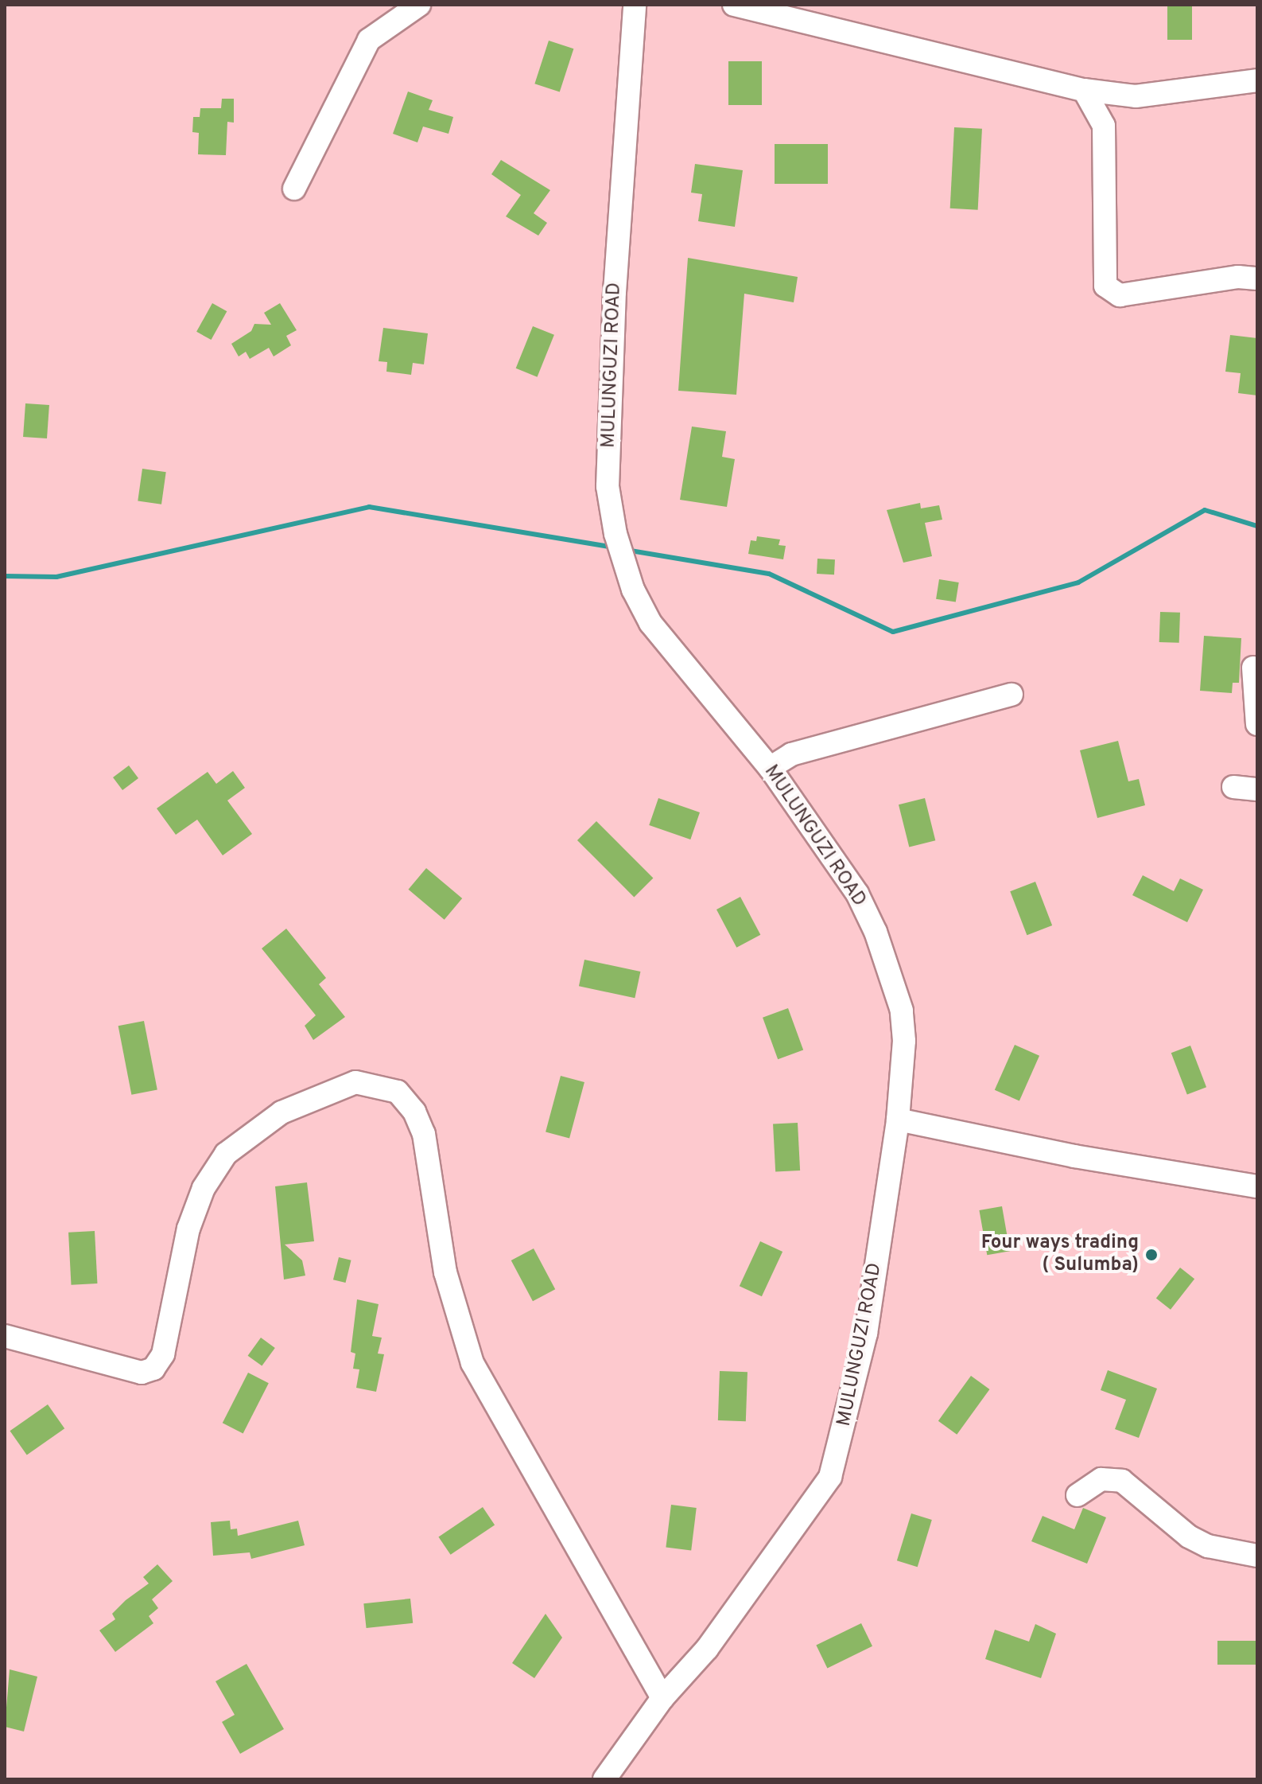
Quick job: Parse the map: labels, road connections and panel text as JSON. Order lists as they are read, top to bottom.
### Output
{
  "streets": {
    "street": ["MULUNGUZI ROAD"]
  },
  "places": ["Four ways trading ( Sulumba)"]
}
